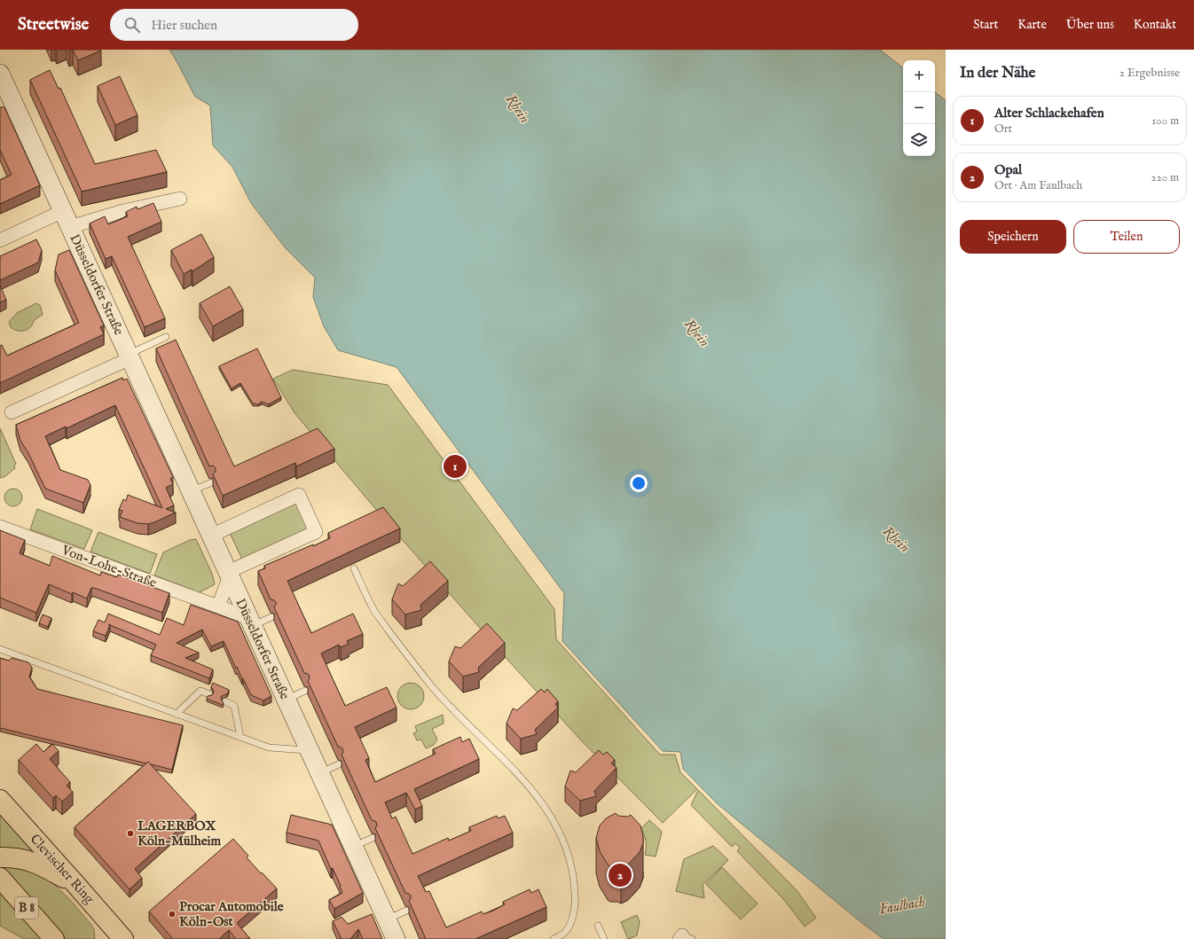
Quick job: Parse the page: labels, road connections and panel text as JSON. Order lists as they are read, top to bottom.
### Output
{
  "streets": {
    "main road": ["Clevischer Ring", "B 8"],
    "street": ["Düsseldorfer Straße", "Von-Lohe-Straße"]
  },
  "crossings": [
    ["Düsseldorfer Straße", "Von-Lohe-Straße"]
  ],
  "water": ["Rhein", "Faulbach"],
  "places": ["LAGERBOX Köln-Mülheim", "Procar Automobile Köln-Ost"],
  "page": {
    "header": "Streetwise",
    "search": "Hier suchen",
    "nav": [
      "Start",
      "Karte",
      "Über uns",
      "Kontakt"
    ],
    "heading": ["In der Nähe", "2 Ergebnisse"],
    "map_buttons": ["+", "−"],
    "list": [
      {
        "mark": "1",
        "name": "Alter Schlackehafen",
        "note": "Ort",
        "value": "100 m"
      },
      {
        "mark": "2",
        "name": "Opal",
        "note": "Ort · Am Faulbach",
        "value": "220 m"
      }
    ],
    "buttons": ["Speichern", "Teilen"],
    "pins": ["1", "2"]
  }
}
